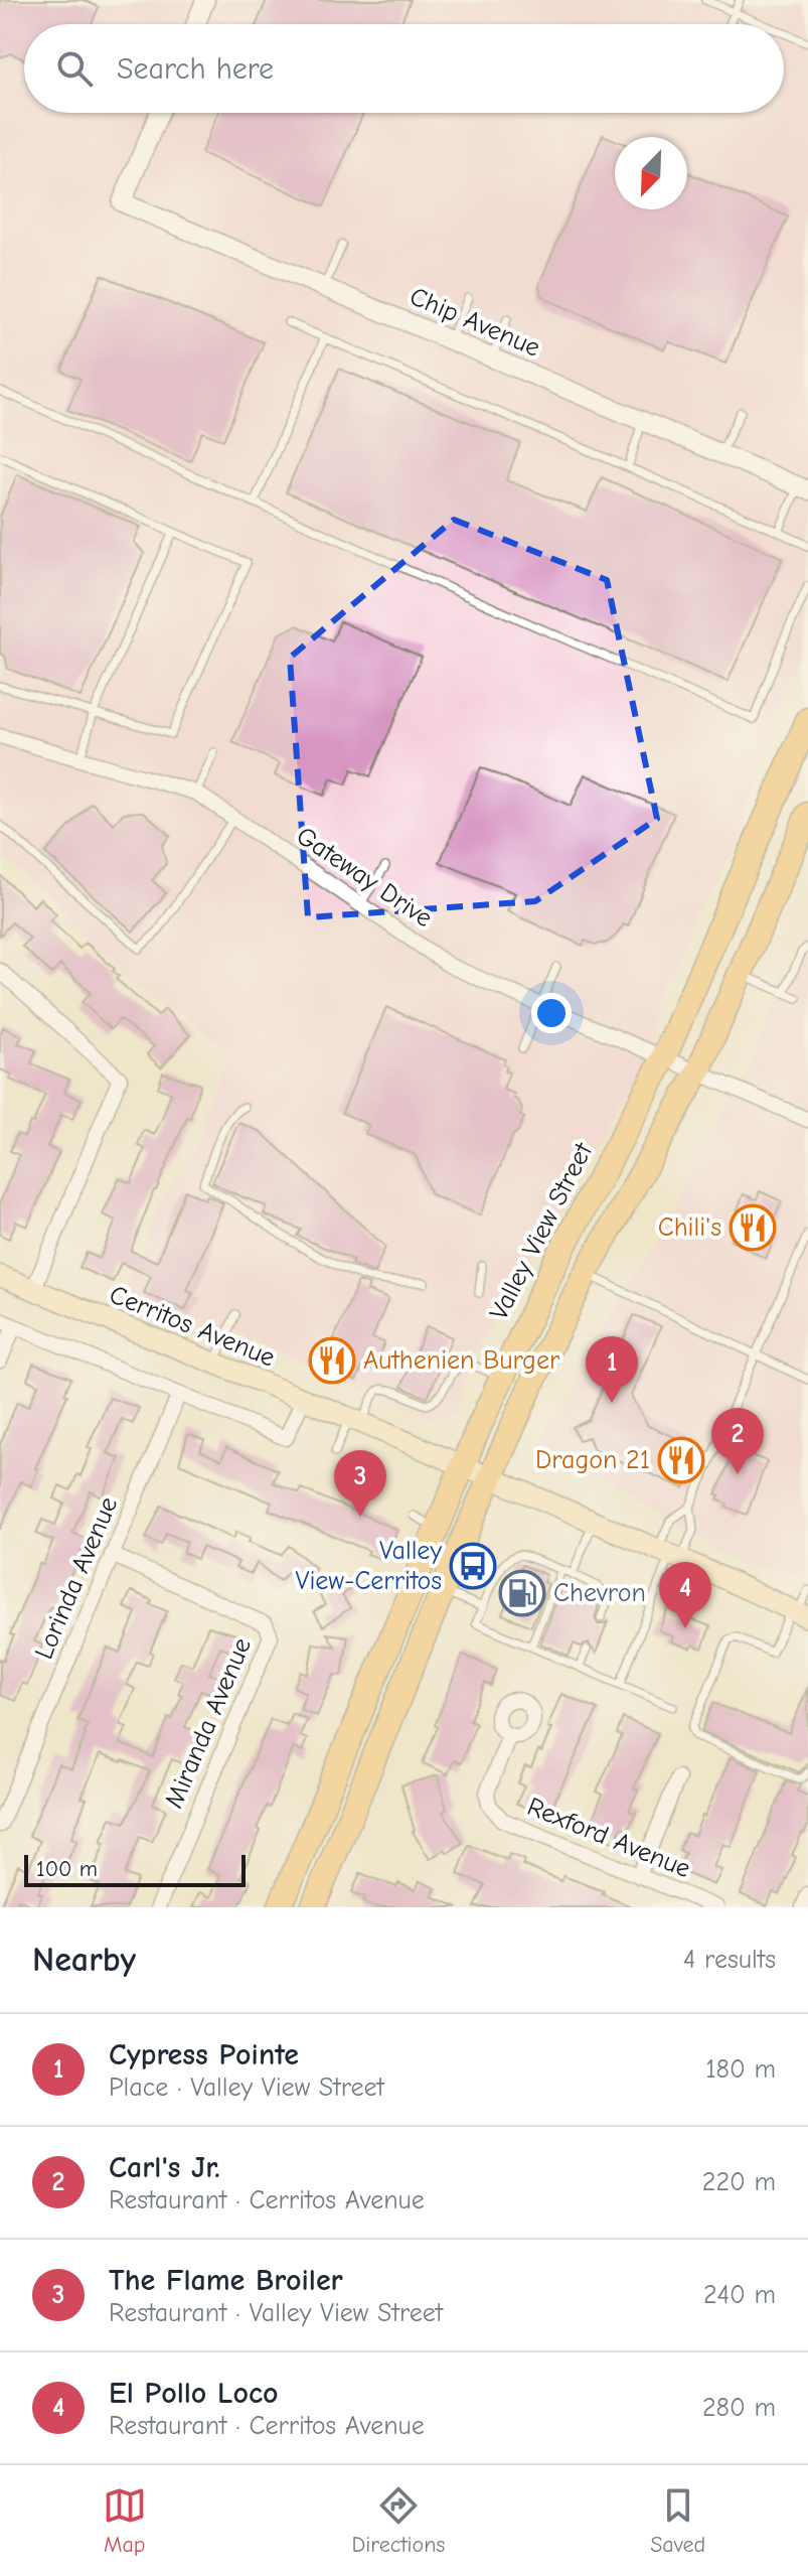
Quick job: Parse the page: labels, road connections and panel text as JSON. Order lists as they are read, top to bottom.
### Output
{
  "streets": {
    "main road": ["Valley View Street", "Cerritos Avenue"],
    "street": [
      "Chip Avenue",
      "Gateway Drive",
      "Lorinda Avenue",
      "Miranda Avenue",
      "Rexford Avenue"
    ]
  },
  "crossings": [
    ["Gateway Drive", "Valley View Street"],
    ["Valley View Street", "Cerritos Avenue"],
    ["Lorinda Avenue", "Miranda Avenue"]
  ],
  "places": {
    "restaurant": ["Chili's", "Authenien Burger", "Dragon 21"],
    "bus stop": ["Valley View-Cerritos"],
    "fuel station": ["Chevron"]
  },
  "scale_bar": "100 m",
  "north": "bottom left",
  "page": {
    "search": "Search here",
    "pins": [
      "1",
      "2",
      "3",
      "4"
    ],
    "scale": "100 m",
    "heading": ["Nearby", "4 results"],
    "list": [
      {
        "mark": "1",
        "name": "Cypress Pointe",
        "note": "Place · Valley View Street",
        "value": "180 m"
      },
      {
        "mark": "2",
        "name": "Carl's Jr.",
        "note": "Restaurant · Cerritos Avenue",
        "value": "220 m"
      },
      {
        "mark": "3",
        "name": "The Flame Broiler",
        "note": "Restaurant · Valley View Street",
        "value": "240 m"
      },
      {
        "mark": "4",
        "name": "El Pollo Loco",
        "note": "Restaurant · Cerritos Avenue",
        "value": "280 m"
      }
    ],
    "nav": ["Map", "Directions", "Saved"]
  }
}
